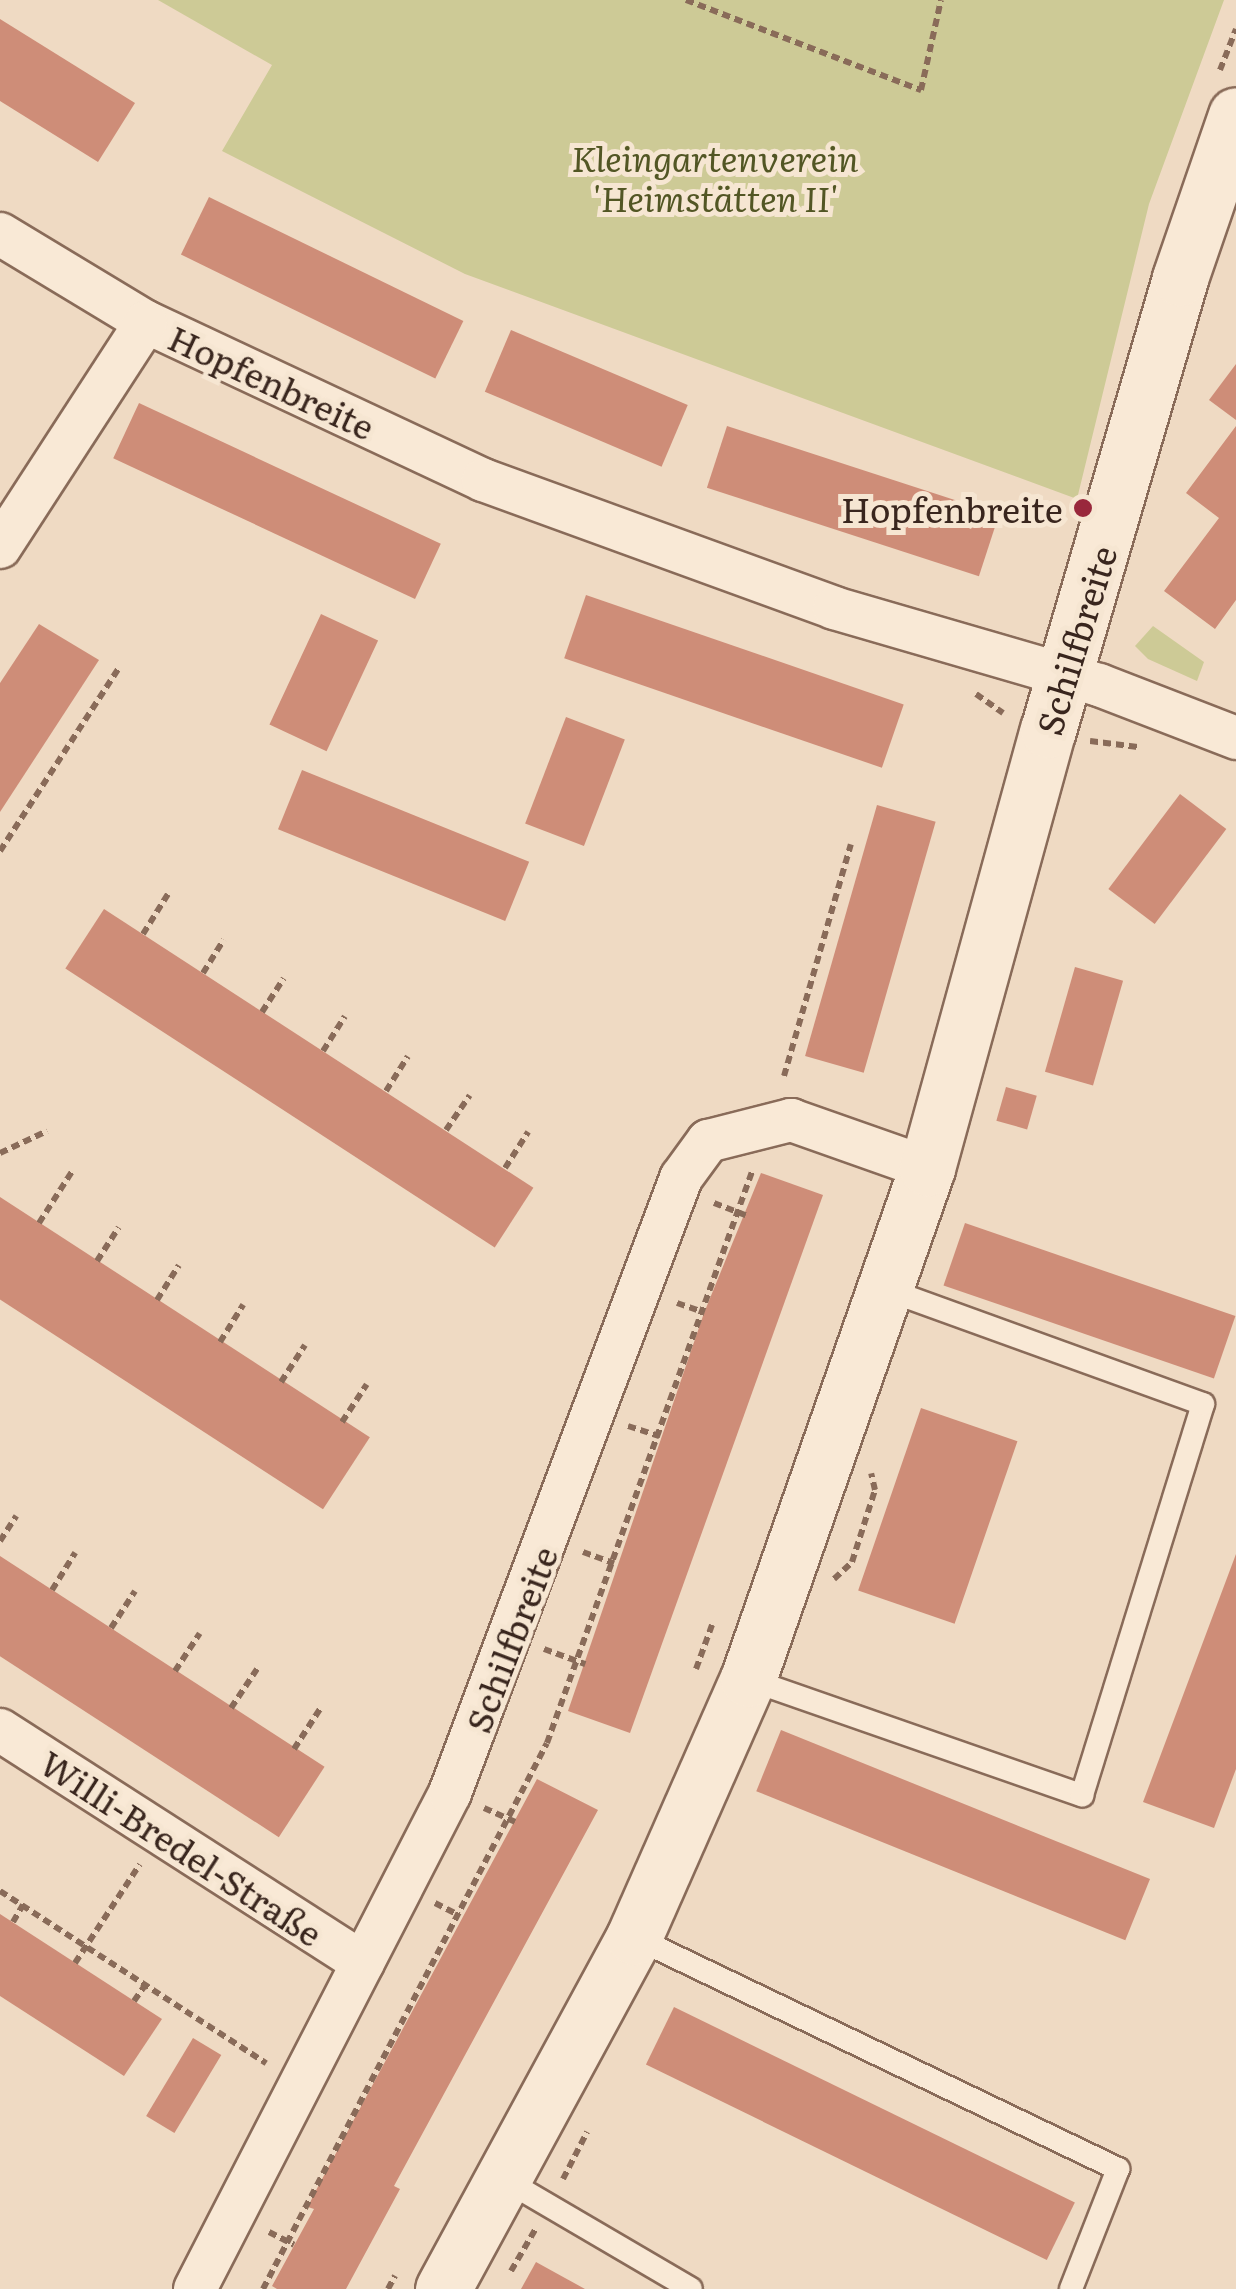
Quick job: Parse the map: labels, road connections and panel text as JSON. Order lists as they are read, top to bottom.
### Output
{
  "streets": {
    "main road": ["Schilfbreite"],
    "street": ["Hopfenbreite", "Willi-Bredel-Straße"]
  },
  "crossings": [
    ["Hopfenbreite", "Schilfbreite"],
    ["Schilfbreite", "Willi-Bredel-Straße"]
  ],
  "parks": ["Kleingartenverein 'Heimstätten II'"],
  "places": ["Hopfenbreite"]
}
